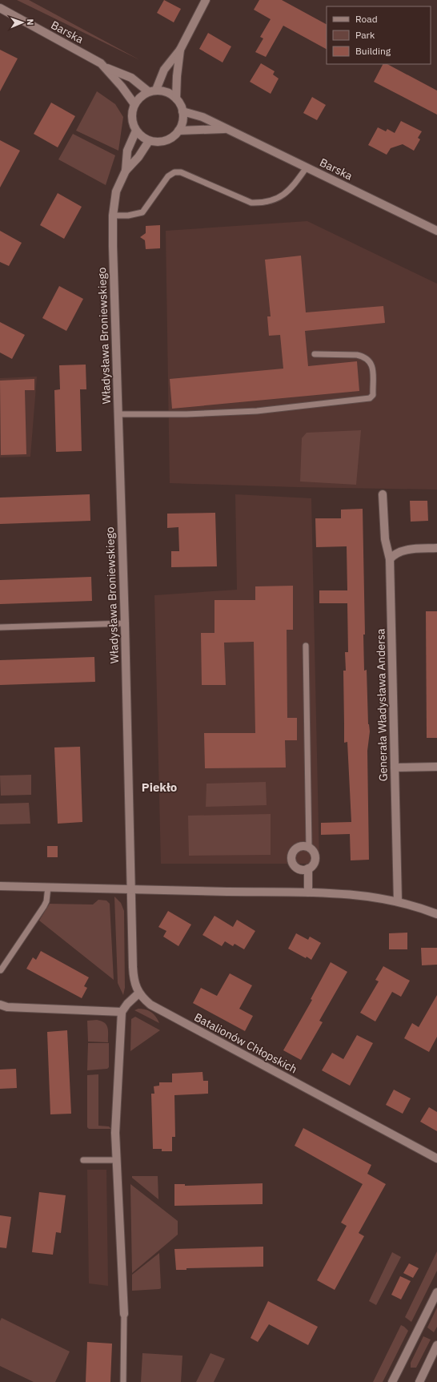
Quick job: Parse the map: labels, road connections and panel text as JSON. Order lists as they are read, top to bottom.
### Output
{
  "streets": {
    "street": [
      "Barska",
      "Władysława Broniewskiego",
      "Generała Władysława Andersa",
      "Batalionów Chłopskich"
    ]
  },
  "crossings": [
    ["Barska", "Władysława Broniewskiego"]
  ],
  "districts": ["Piekło"],
  "legend": ["Road", "Park", "Building"],
  "north": "right"
}
